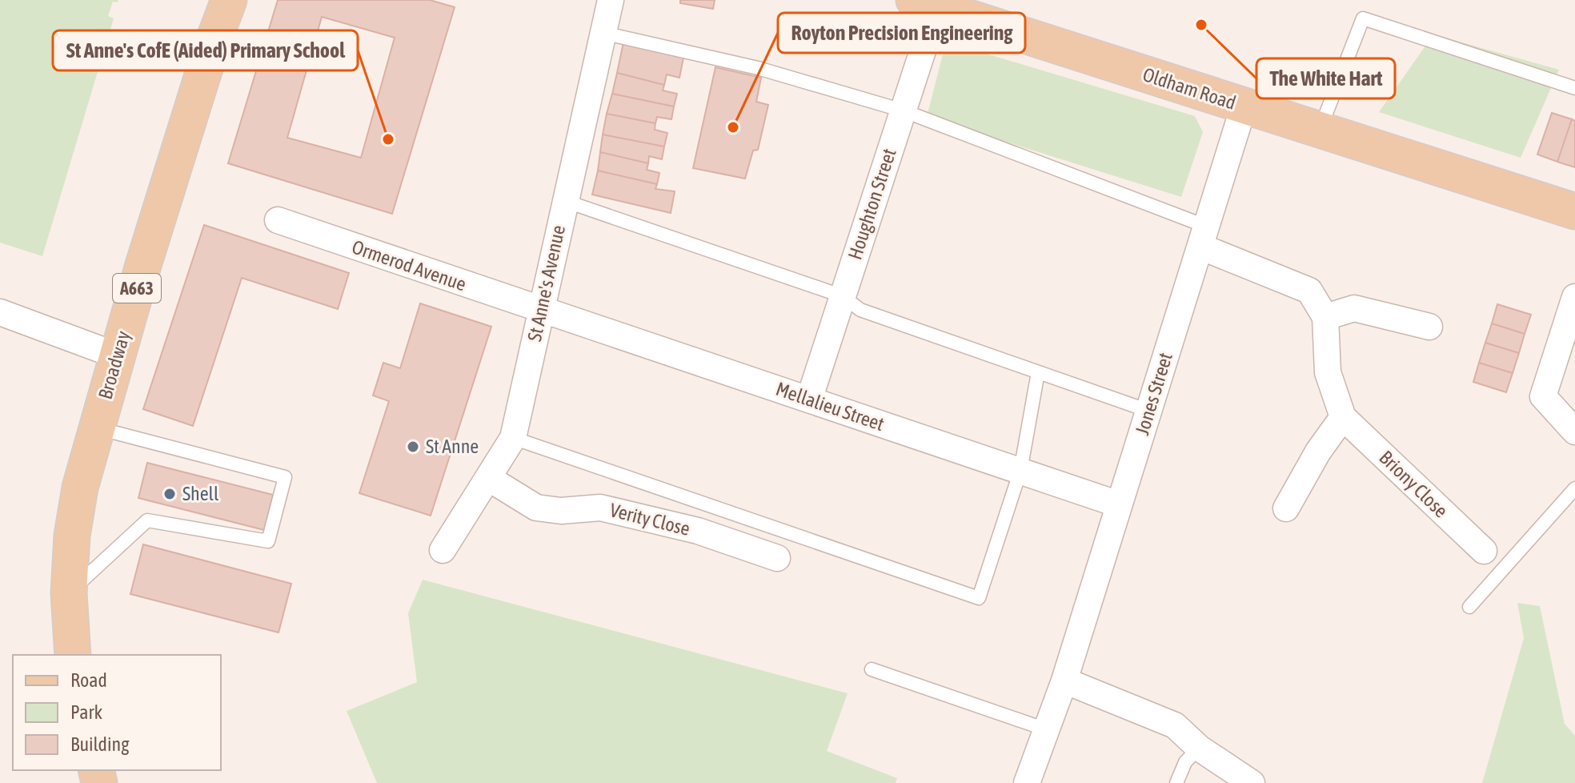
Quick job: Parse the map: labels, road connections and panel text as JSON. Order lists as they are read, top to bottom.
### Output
{
  "streets": {
    "main road": ["Oldham Road", "A663", "Broadway"],
    "street": [
      "Houghton Street",
      "Ormerod Avenue",
      "St Anne's Avenue",
      "Jones Street",
      "Mellalieu Street",
      "Briony Close",
      "Verity Close"
    ]
  },
  "crossings": [
    ["Oldham Road", "Houghton Street"],
    ["Oldham Road", "Jones Street"],
    ["Houghton Street", "Mellalieu Street"],
    ["Ormerod Avenue", "St Anne's Avenue"],
    ["Ormerod Avenue", "Mellalieu Street"],
    ["St Anne's Avenue", "Mellalieu Street"],
    ["St Anne's Avenue", "Verity Close"],
    ["Jones Street", "Mellalieu Street"],
    ["Jones Street", "Briony Close"]
  ],
  "places": [
    "The White Hart",
    "Royton Precision Engineering",
    "St Anne's CofE (Aided) Primary School",
    "St Anne",
    "Shell"
  ],
  "legend": ["Road", "Park", "Building"]
}
